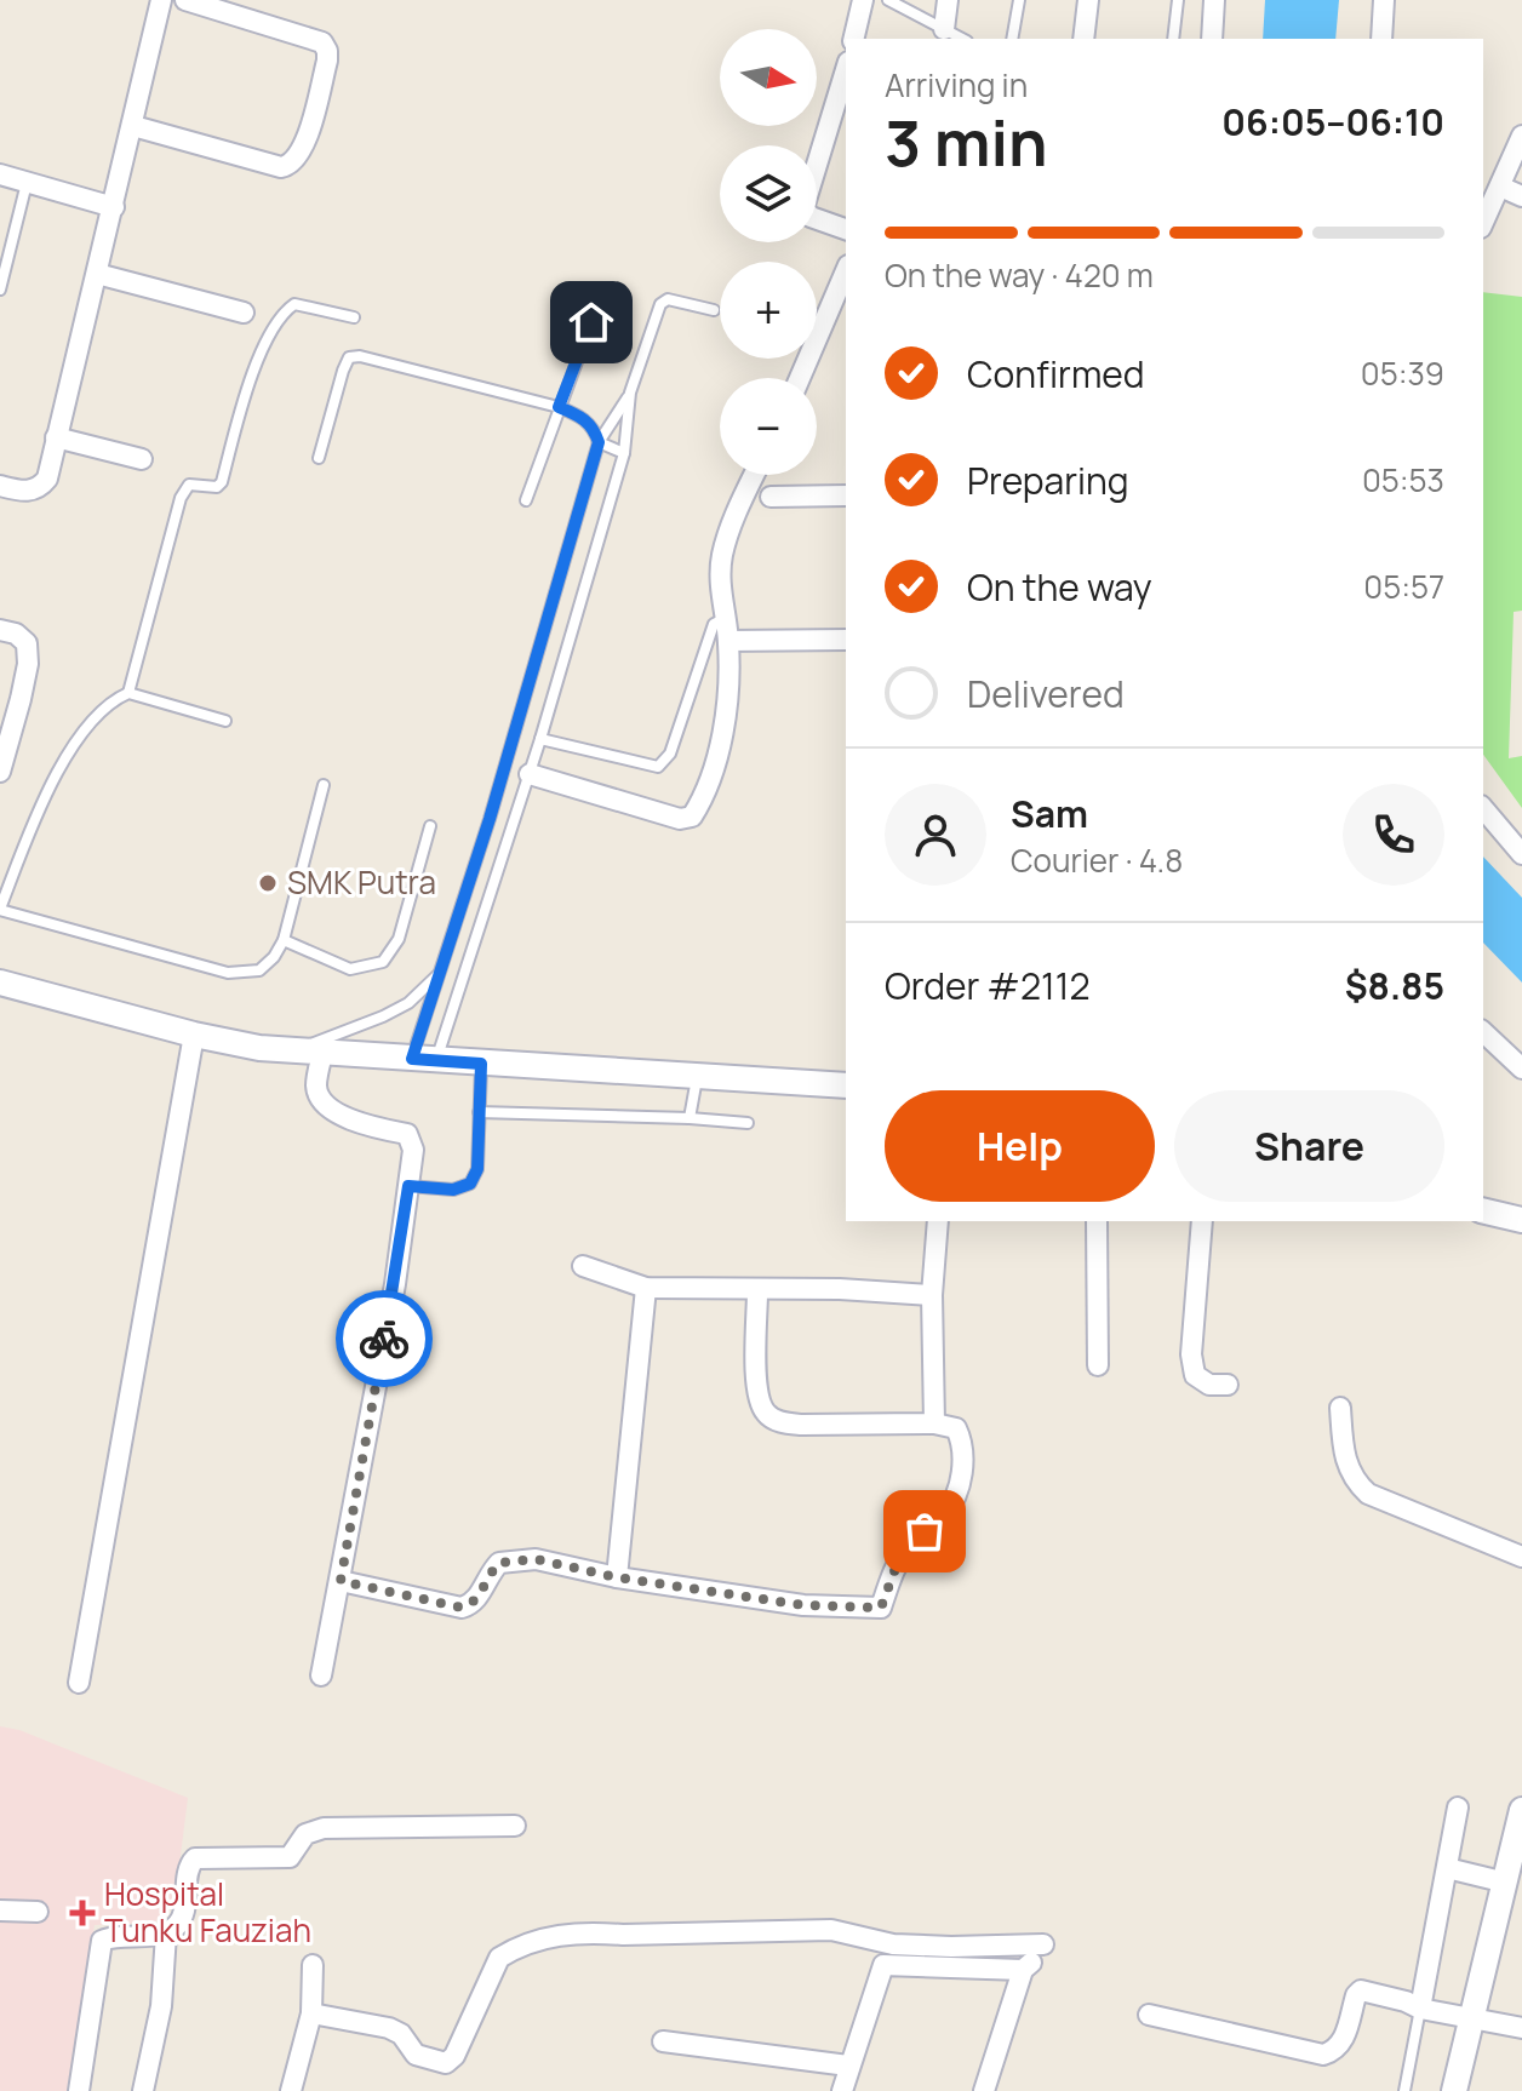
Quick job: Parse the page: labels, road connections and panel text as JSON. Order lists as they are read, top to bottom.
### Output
{
  "places": {
    "other": ["SMK Putra"],
    "health": ["Hospital Tunku Fauziah"]
  },
  "north": "right",
  "page": {
    "map_buttons": ["+", "−"],
    "heading": ["3 min", "Arriving in", "06:05–06:10"],
    "panel": [
      "Sam",
      "Courier · 4.8",
      "Order #2112",
      "$8.85"
    ],
    "bar": "On the way · 420 m",
    "list": [
      ["Confirmed", "05:39"],
      ["Preparing", "05:53"],
      ["On the way", "05:57"],
      "Delivered"
    ],
    "buttons": ["Help", "Share"]
  }
}
